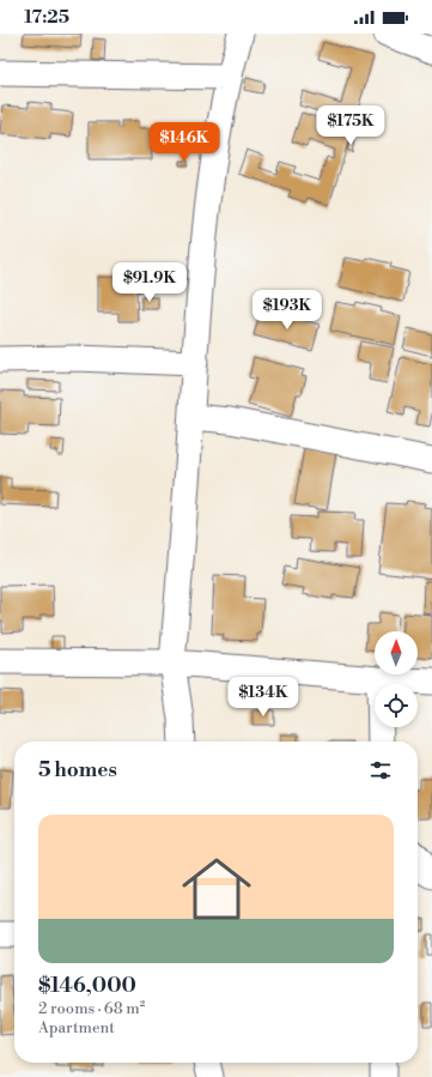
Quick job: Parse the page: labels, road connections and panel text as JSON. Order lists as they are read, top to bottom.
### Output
{
  "north": "top",
  "page": {
    "status": "17:25",
    "price": [
      "$175K",
      "$146K",
      "$91.9K",
      "$193K",
      "$134K"
    ],
    "heading": "5 homes",
    "list": [
      {
        "name": "$146,000",
        "note": "2 rooms · 68 m² · Apartment"
      }
    ]
  }
}
